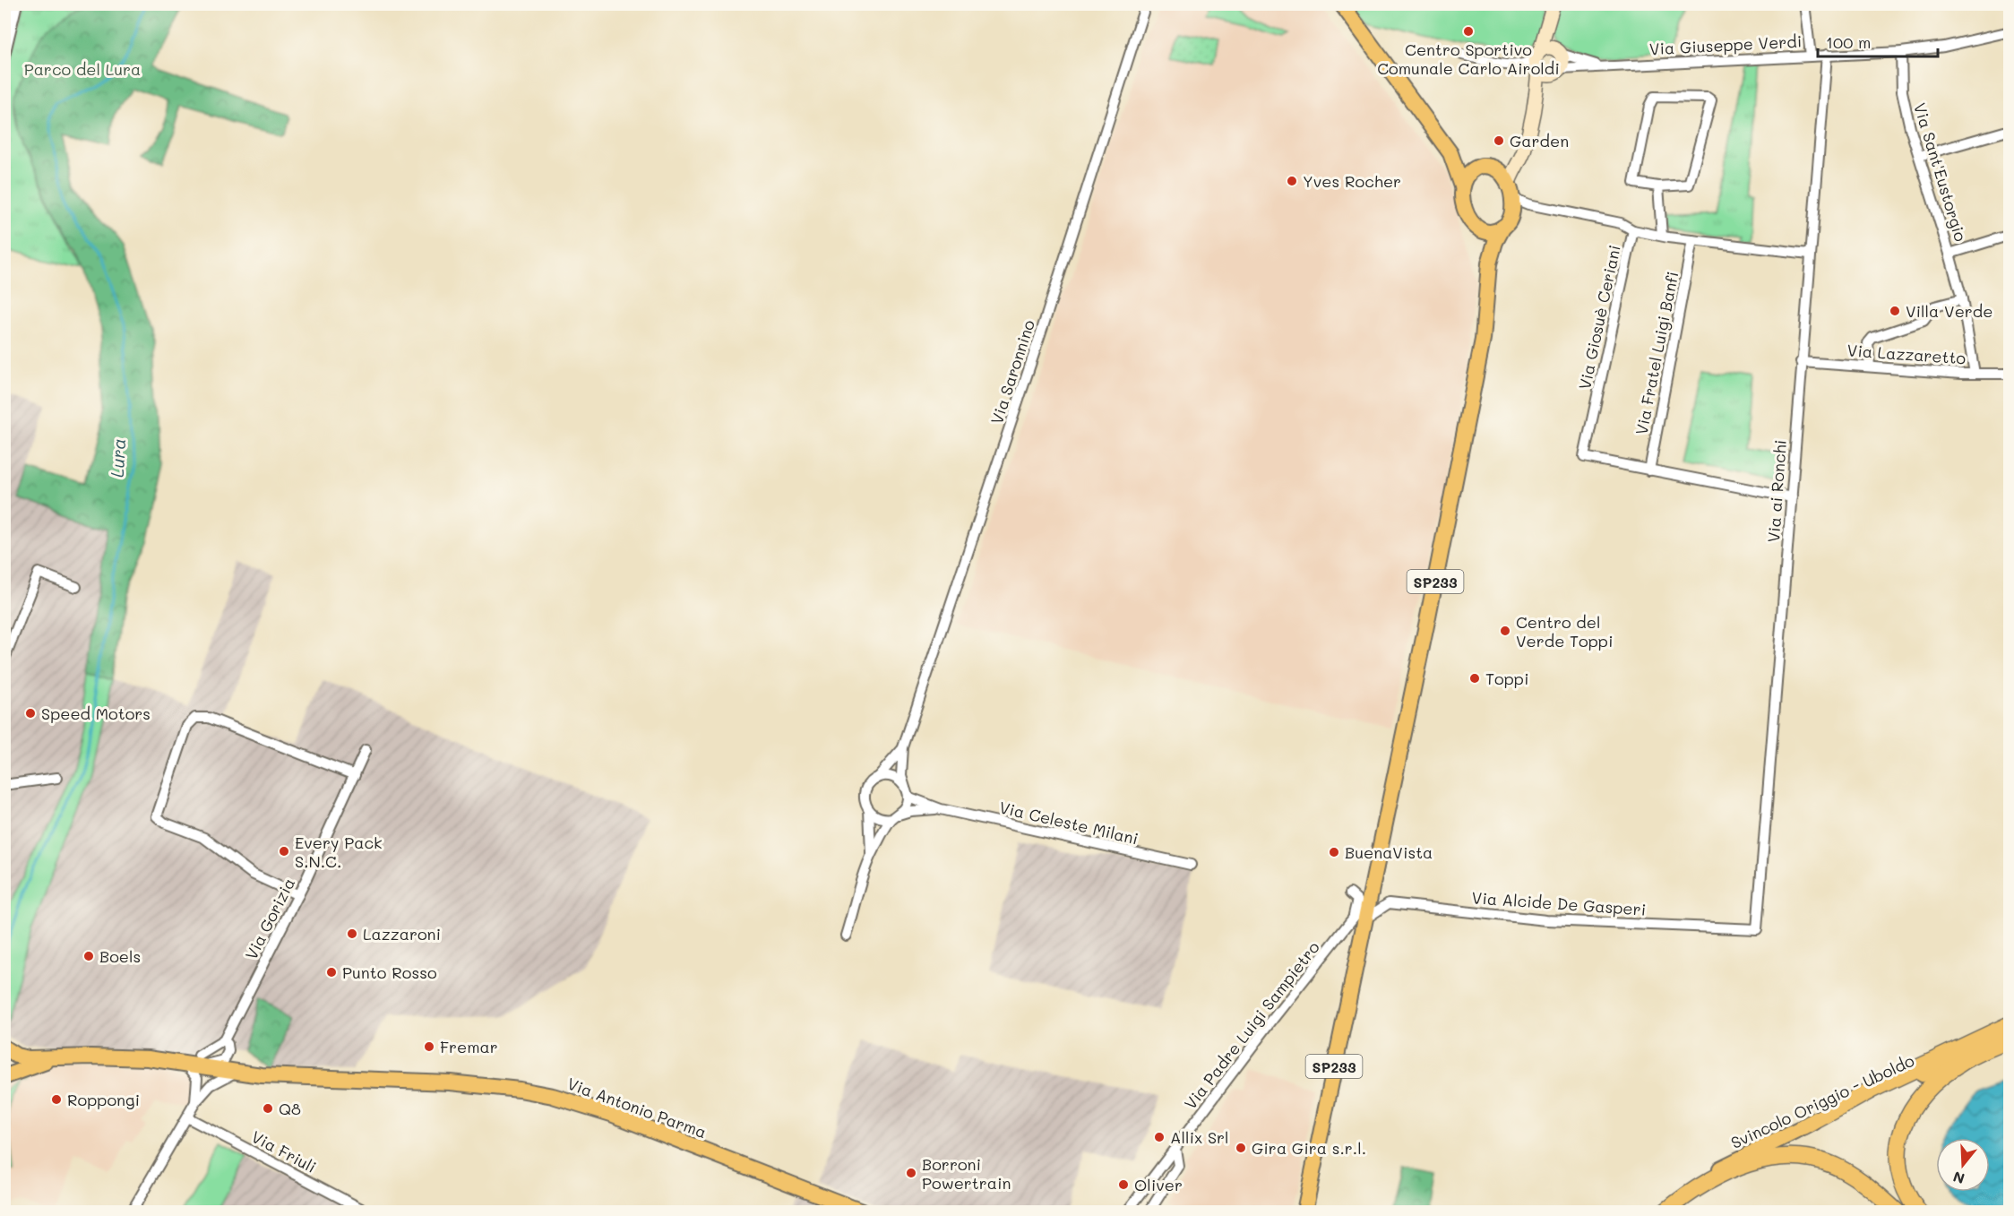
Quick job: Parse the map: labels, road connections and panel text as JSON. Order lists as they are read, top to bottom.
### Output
{
  "streets": {
    "main road": ["SP233", "Svincolo Origgio - Uboldo", "Via Antonio Parma"],
    "street": [
      "Via Giuseppe Verdi",
      "Via Sant'Eustorgio",
      "Via Giosuè Ceriani",
      "Via Fratel Luigi Banfi",
      "Via Lazzaretto",
      "Via Saronnino",
      "Via ai Ronchi",
      "Via Celeste Milani",
      "Via Alcide De Gasperi",
      "Via Gorizia",
      "Via Padre Luigi Sampietro",
      "Via Friuli"
    ]
  },
  "crossings": [
    ["Via Giuseppe Verdi", "Via Sant'Eustorgio"],
    ["Via Giuseppe Verdi", "Via ai Ronchi"],
    ["Via Sant'Eustorgio", "Via Lazzaretto"],
    ["Via Giosuè Ceriani", "Via Fratel Luigi Banfi"],
    ["Via Giosuè Ceriani", "Via ai Ronchi"],
    ["Via Lazzaretto", "Via ai Ronchi"],
    ["Via ai Ronchi", "Via Alcide De Gasperi"],
    ["SP233", "Via Alcide De Gasperi"],
    ["SP233", "Via Padre Luigi Sampietro"],
    ["Via Alcide De Gasperi", "Via Padre Luigi Sampietro"],
    ["Via Gorizia", "Via Antonio Parma"]
  ],
  "water": ["Lura"],
  "parks": ["Parco del Lura"],
  "places": [
    "Centro Sportivo Comunale Carlo Airoldi",
    "Garden",
    "Yves Rocher",
    "Villa Verde",
    "Centro del Verde Toppi",
    "Toppi",
    "Speed Motors",
    "Every Pack S.N.C.",
    "BuenaVista",
    "Lazzaroni",
    "Boels",
    "Punto Rosso",
    "Fremar",
    "Roppongi",
    "Q8",
    "Allix Srl",
    "Gira Gira s.r.l.",
    "Borroni Powertrain",
    "Oliver"
  ],
  "scale_bar": "100 m",
  "north": "bottom"
}
